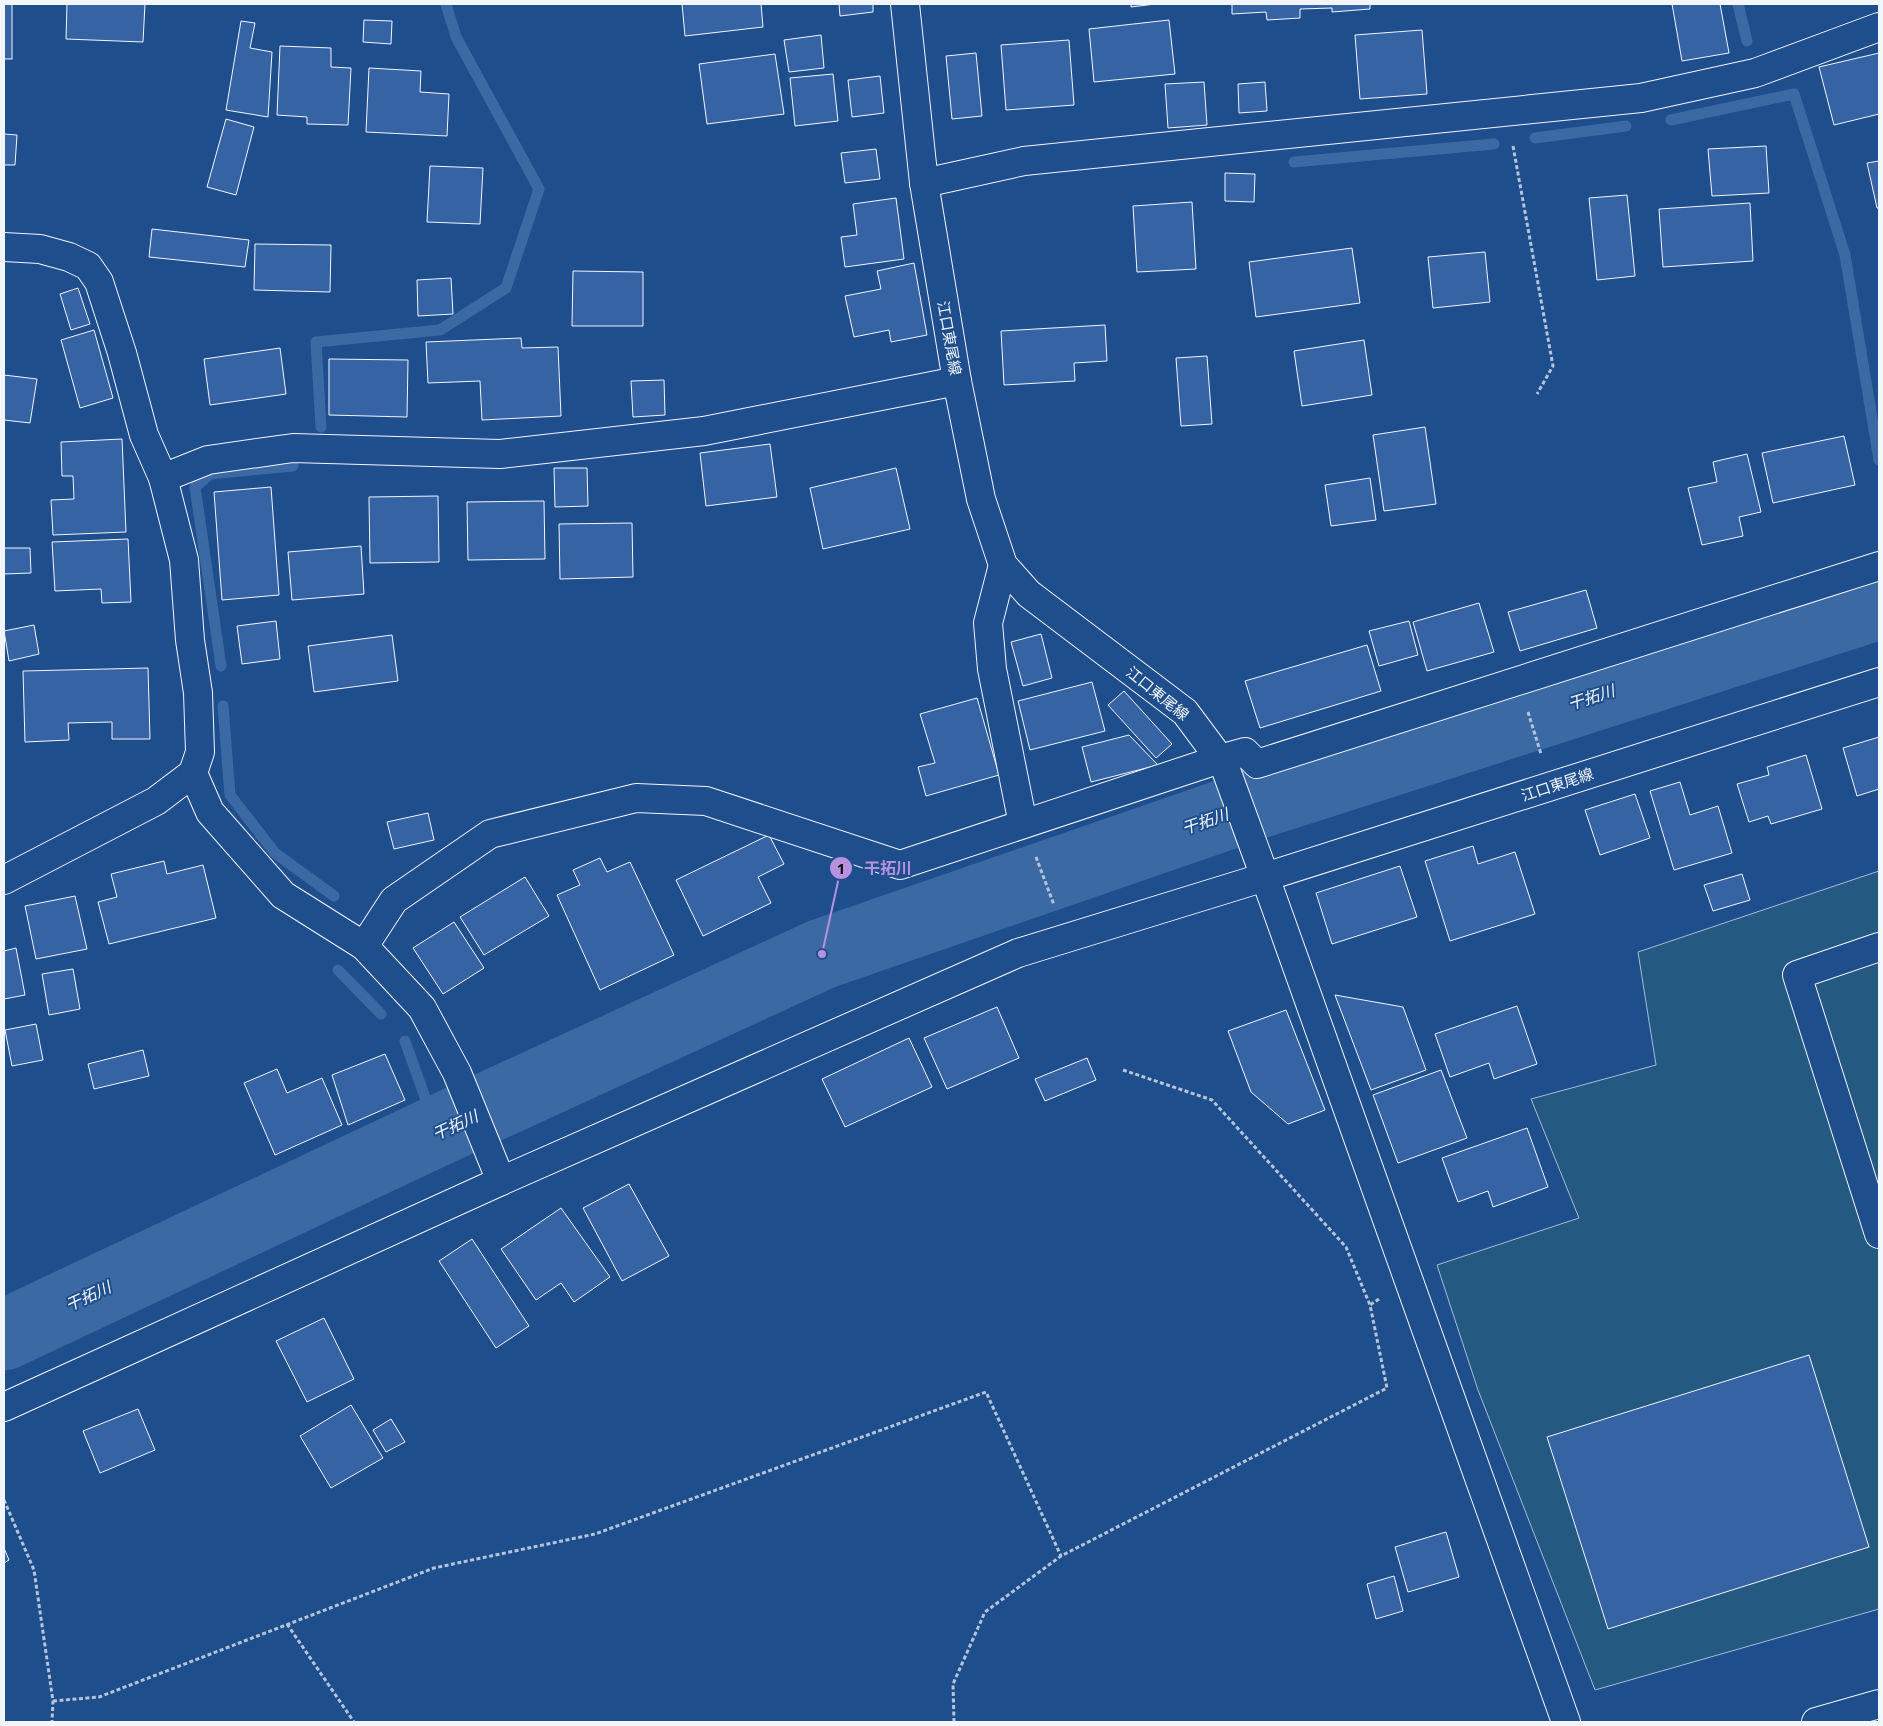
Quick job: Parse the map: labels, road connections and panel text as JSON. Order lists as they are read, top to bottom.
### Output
{
  "streets": {
    "main road": ["江口東尾線"]
  },
  "water": ["干拓川"],
  "places": ["干拓川"]
}
